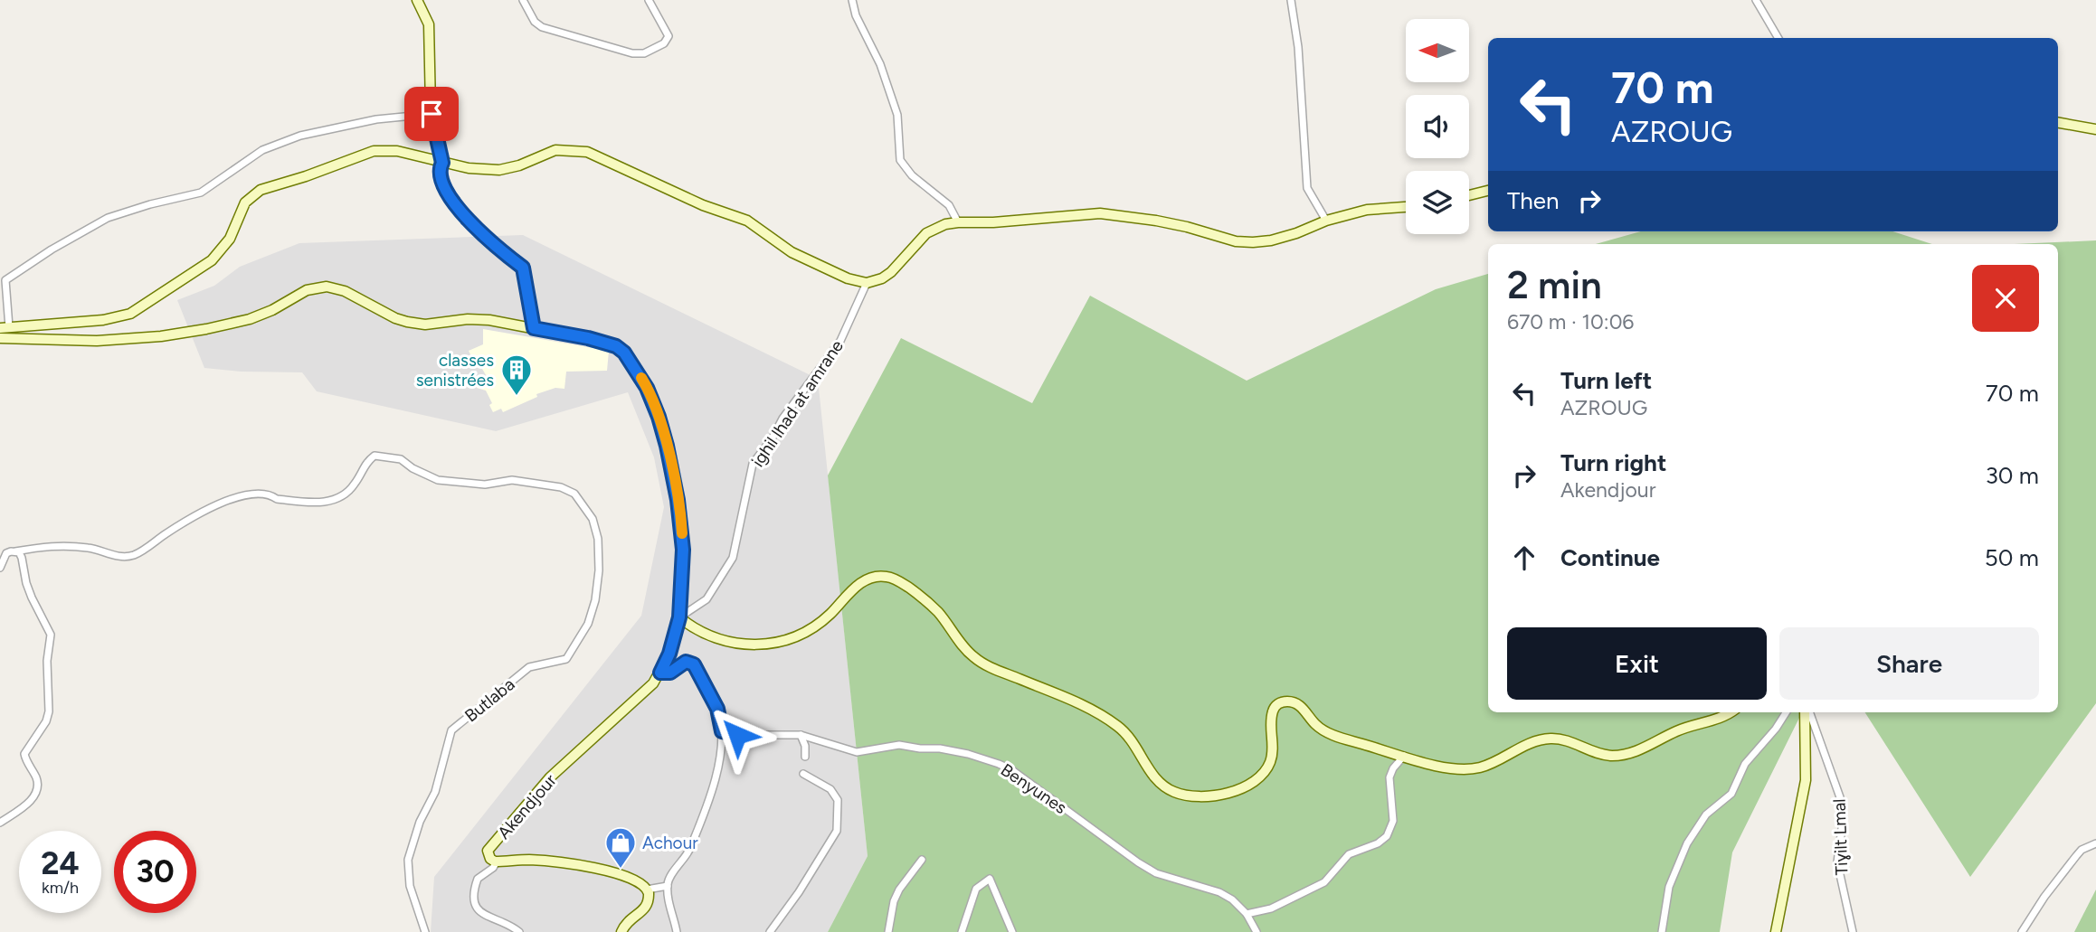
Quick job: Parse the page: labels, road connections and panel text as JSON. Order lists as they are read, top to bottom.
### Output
{
  "streets": {
    "main road": ["Akendjour"],
    "street": [
      "ighil lhad at amrane",
      "Butlaba",
      "Benyunes",
      "Tiɣilt Lmal"
    ]
  },
  "crossings": [
    ["ighil lhad at amrane", "Akendjour"]
  ],
  "places": {
    "building": ["classes senistrées"],
    "shop": ["Achour"]
  },
  "north": "left",
  "page": {
    "turn": ["70 m", "AZROUG"],
    "then": "Then",
    "heading": ["2 min", "670 m · 10:06"],
    "list": [
      {
        "name": "Turn left",
        "note": "AZROUG",
        "value": "70 m"
      },
      {
        "name": "Turn right",
        "note": "Akendjour",
        "value": "30 m"
      },
      {
        "name": "Continue",
        "value": "50 m"
      }
    ],
    "buttons": ["Exit", "Share"],
    "speed": "24 km/h",
    "limit": "30"
  }
}
